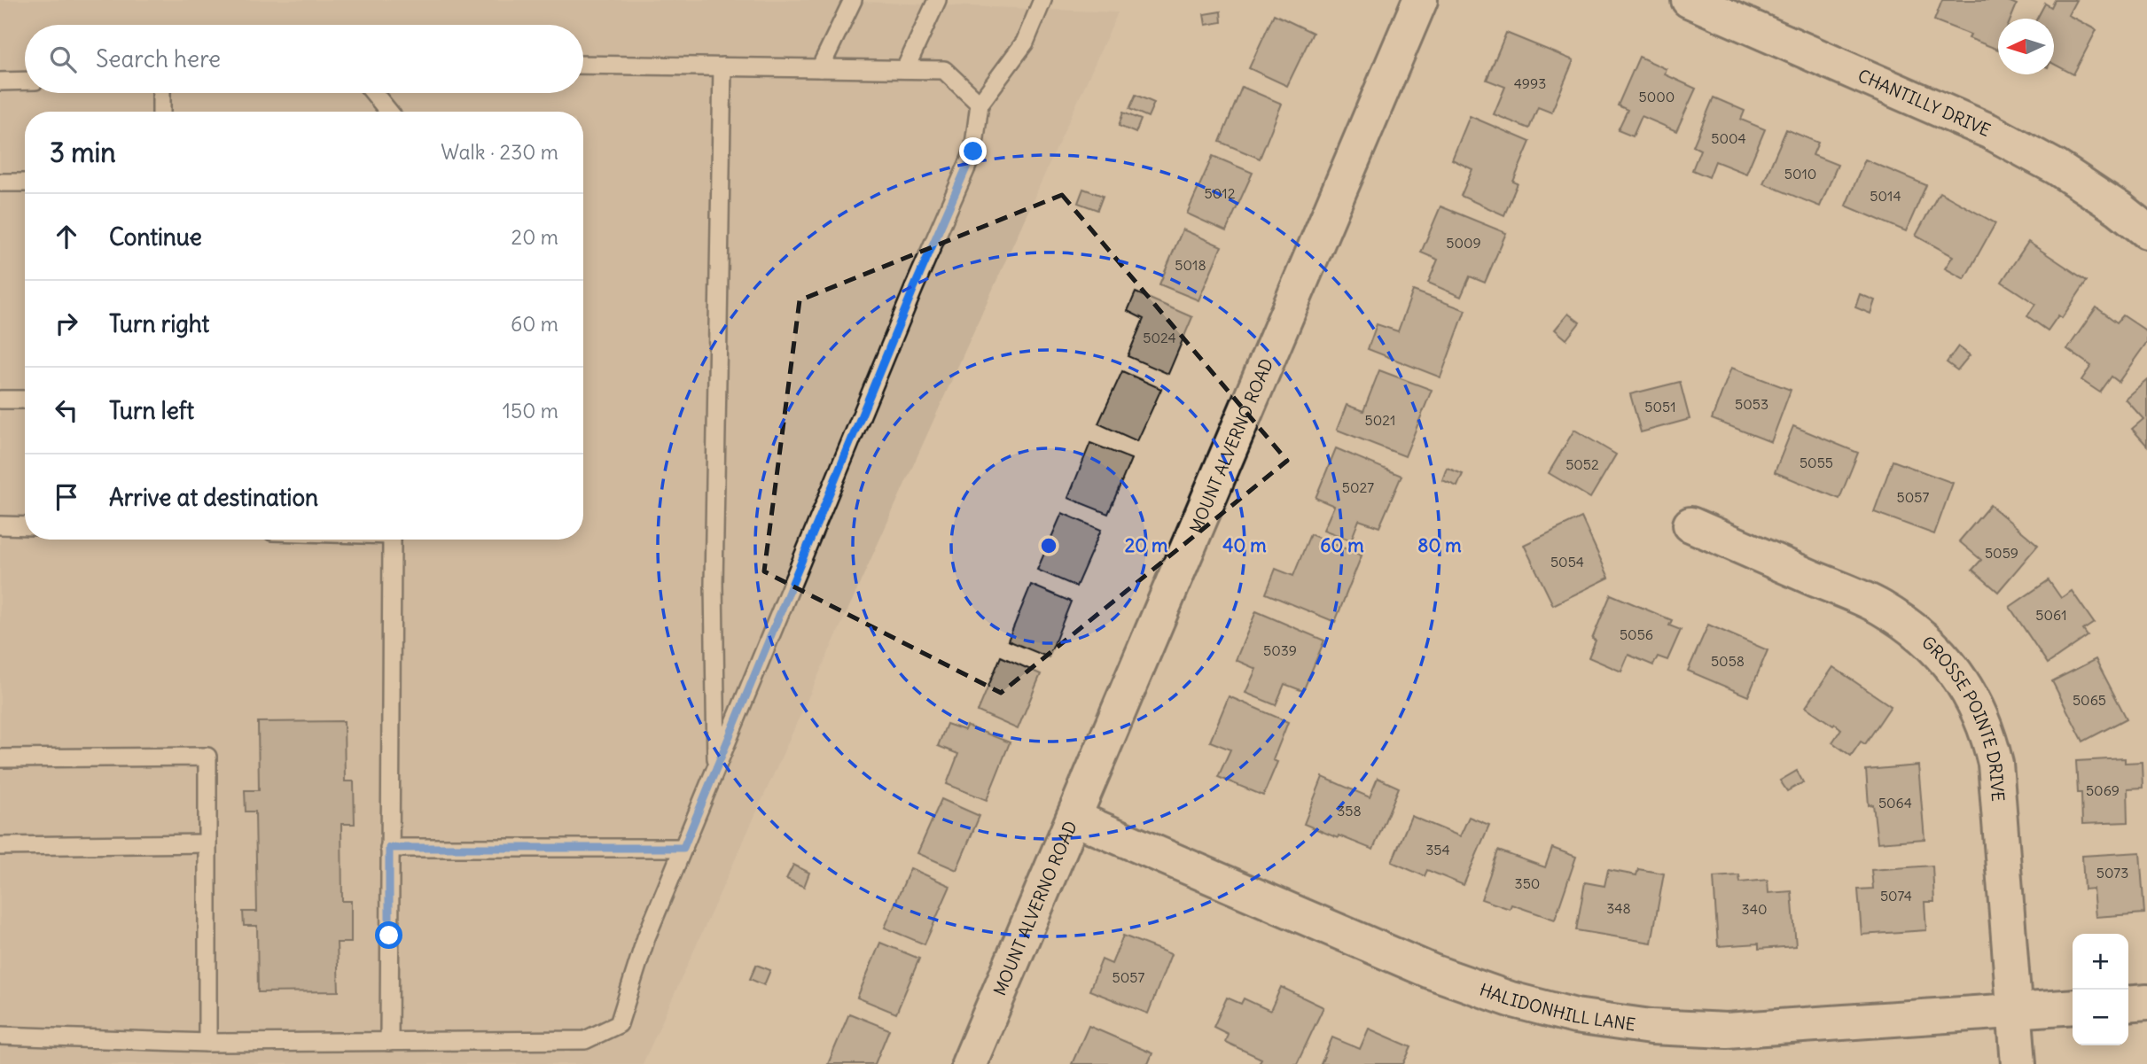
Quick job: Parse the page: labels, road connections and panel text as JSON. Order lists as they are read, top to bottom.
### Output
{
  "streets": {
    "street": [
      "CHANTILLY DRIVE",
      "MOUNT ALVERNO ROAD",
      "GROSSE POINTE DRIVE",
      "HALIDONHILL LANE"
    ]
  },
  "crossings": [
    ["MOUNT ALVERNO ROAD", "HALIDONHILL LANE"],
    ["GROSSE POINTE DRIVE", "HALIDONHILL LANE"]
  ],
  "house_numbers": [
    "4993",
    "5000",
    "5004",
    "5010",
    "5012",
    "5014",
    "5009",
    "5018",
    "5024",
    "5053",
    "5051",
    "5021",
    "5055",
    "5052",
    "5027",
    "5057",
    "5059",
    "5054",
    "5061",
    "5056",
    "5039",
    "5058",
    "5065",
    "5069",
    "5064",
    "358",
    "354",
    "5073",
    "350",
    "5074",
    "348",
    "340",
    "5057"
  ],
  "north": "left",
  "page": {
    "search": "Search here",
    "heading": ["3 min", "Walk · 230 m"],
    "list": [
      ["Continue", "20 m"],
      ["Turn right", "60 m"],
      ["Turn left", "150 m"],
      "Arrive at destination"
    ],
    "map_buttons": ["+", "−"]
  },
  "rings": [
    "20 m",
    "40 m",
    "60 m",
    "80 m"
  ]
}
